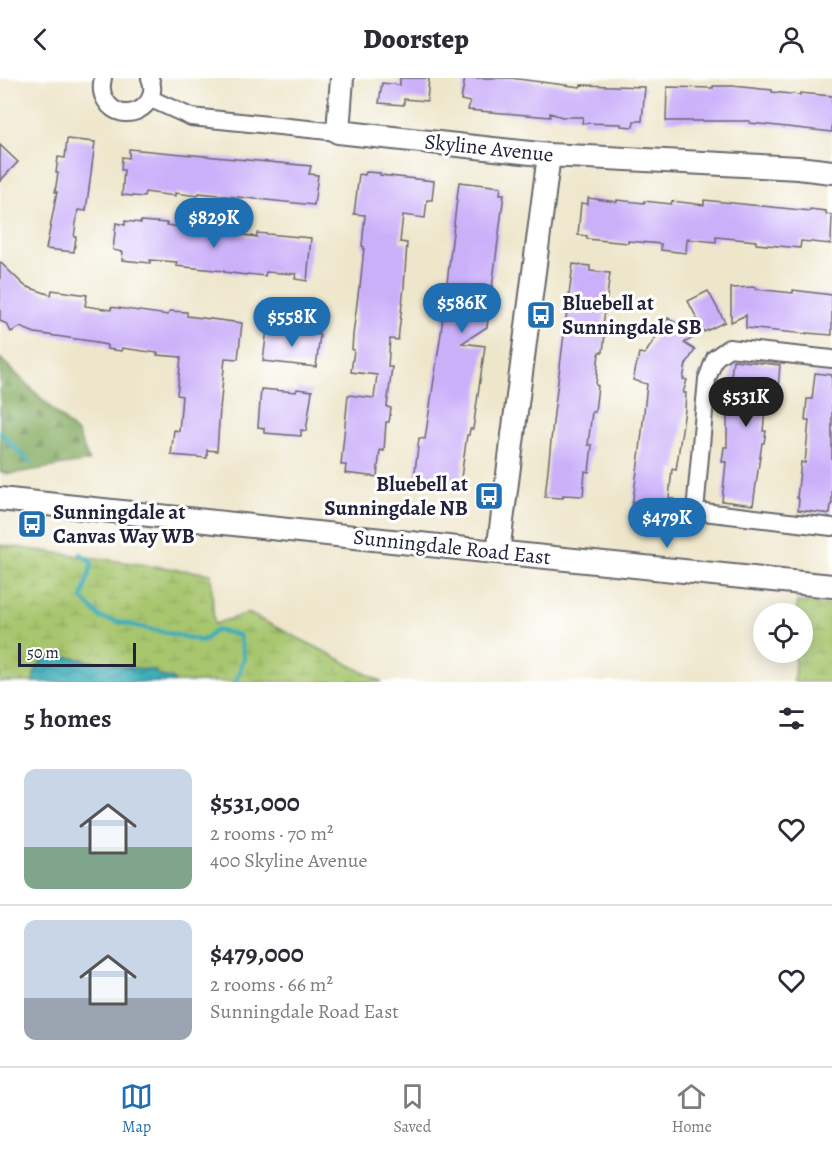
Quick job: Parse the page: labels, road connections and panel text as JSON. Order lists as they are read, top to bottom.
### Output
{
  "streets": {
    "street": ["Skyline Avenue", "Sunningdale Road East"]
  },
  "places": {
    "bus stop": ["Bluebell at Sunningdale SB", "Bluebell at Sunningdale NB", "Sunningdale at Canvas Way WB"]
  },
  "scale_bar": "50 m",
  "page": {
    "header": "Doorstep",
    "price": [
      "$829K",
      "$586K",
      "$558K",
      "$531K",
      "$479K"
    ],
    "scale": "50 m",
    "heading": "5 homes",
    "list": [
      {
        "name": "$531,000",
        "note": "2 rooms · 70 m² · 400 Skyline Avenue"
      },
      {
        "name": "$479,000",
        "note": "2 rooms · 66 m² · Sunningdale Road East"
      }
    ],
    "tabs": ["Map", "Saved", "Home"]
  }
}
